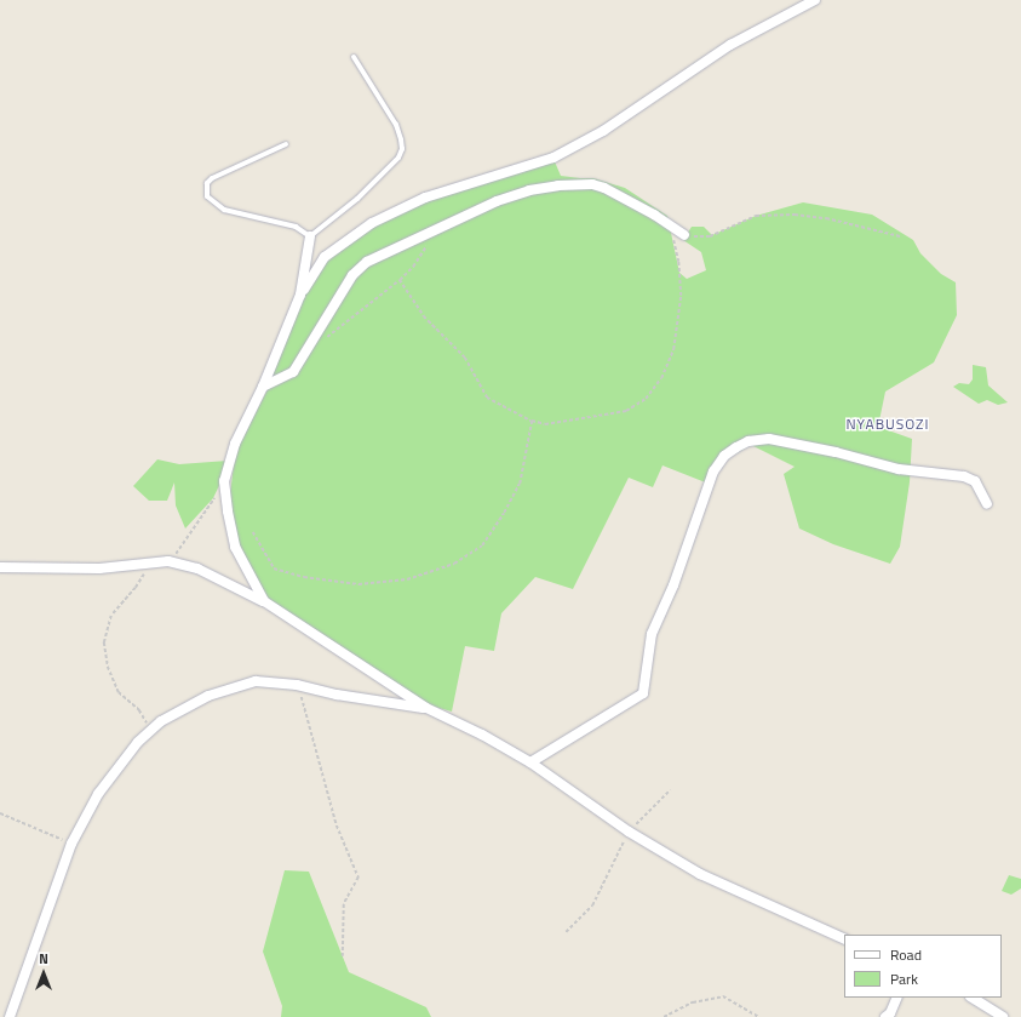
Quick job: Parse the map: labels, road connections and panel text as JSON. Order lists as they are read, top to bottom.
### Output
{
  "districts": ["NYABUSOZI"],
  "legend": ["Road", "Park"],
  "north": "top"
}
